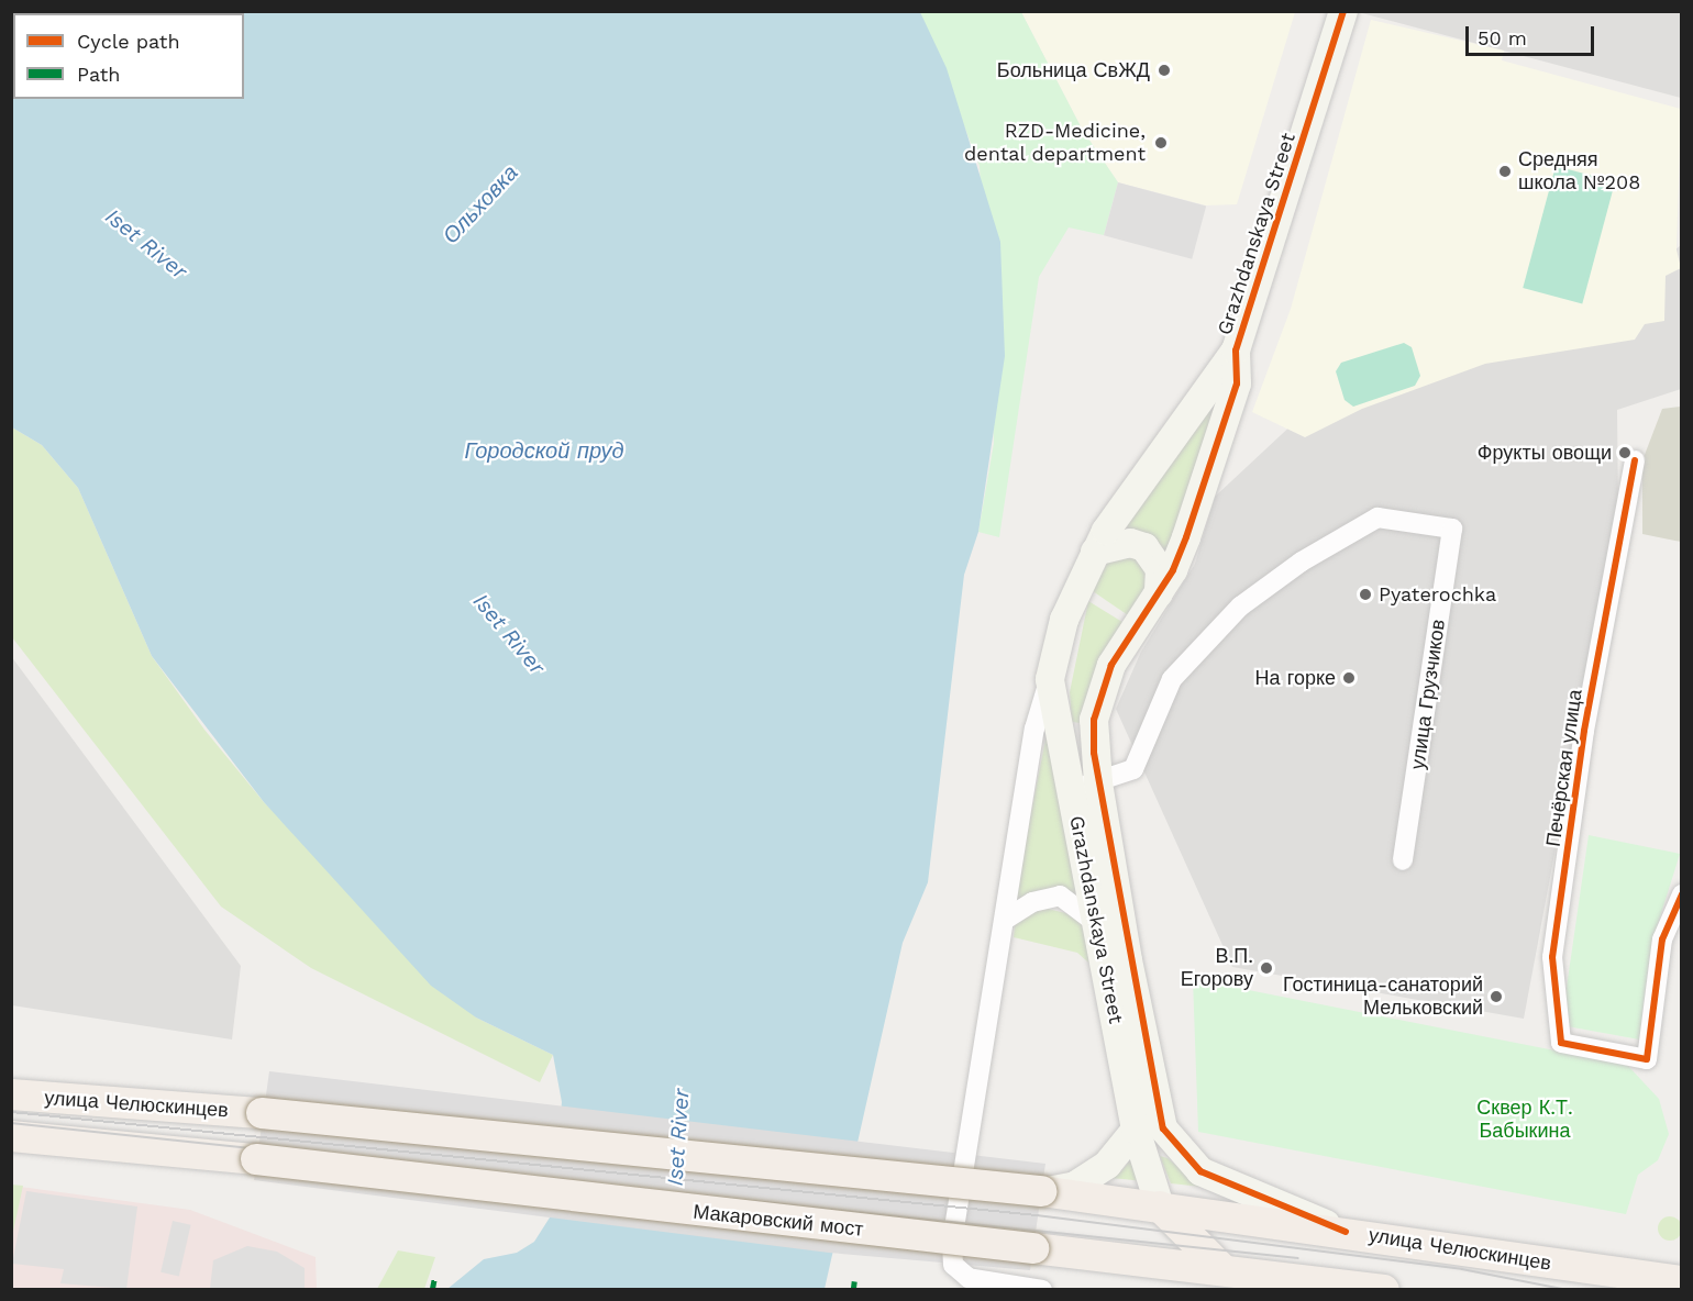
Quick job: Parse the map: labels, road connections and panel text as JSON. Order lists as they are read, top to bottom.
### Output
{
  "streets": {
    "main road": ["Grazhdanskaya Street", "улица Челюскинцев", "Макаровский мост"],
    "street": ["улица Грузчиков", "Печёрская улица"]
  },
  "crossings": [
    ["Grazhdanskaya Street", "улица Грузчиков"],
    ["Grazhdanskaya Street", "улица Челюскинцев"],
    ["Grazhdanskaya Street", "Макаровский мост"],
    ["улица Челюскинцев", "Макаровский мост"]
  ],
  "water": ["Ольховка", "Iset River", "Городской пруд"],
  "parks": ["Сквер К.Т. Бабыкина"],
  "places": [
    "Больница СвЖД",
    "RZD-Medicine, dental department",
    "Средняя школа №208",
    "Фрукты овощи",
    "Pyaterochka",
    "На горке",
    "В.П. Егорову",
    "Гостиница-санаторий Мельковский"
  ],
  "legend": ["Cycle path", "Path"],
  "scale_bar": "50 m"
}
